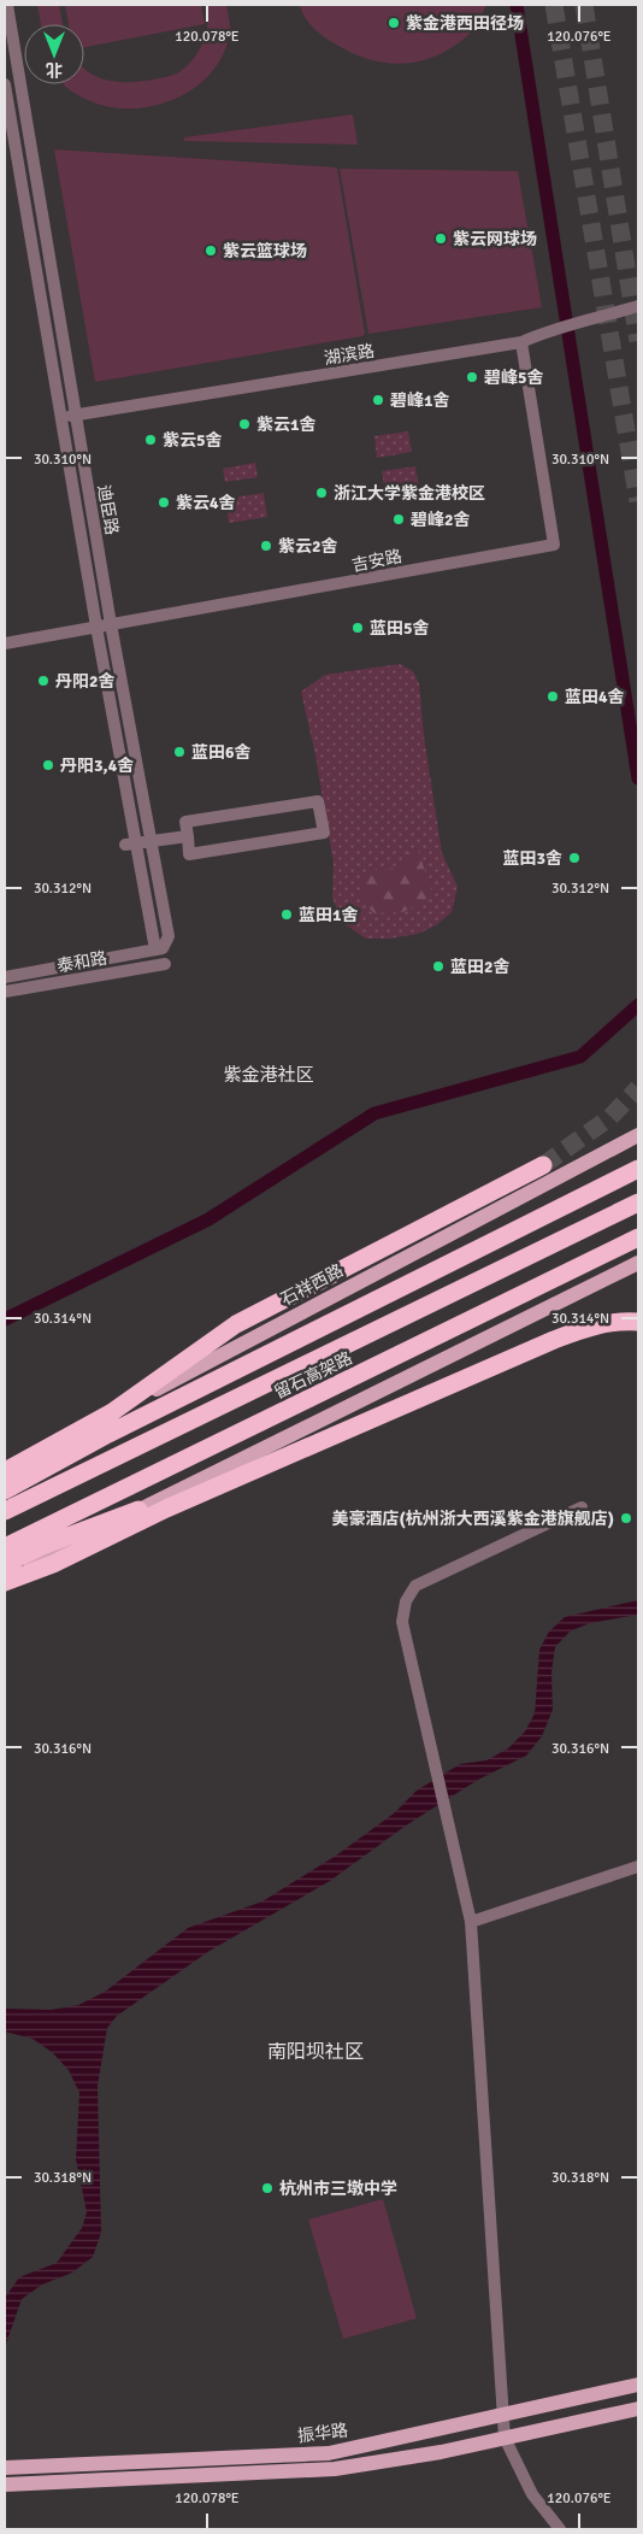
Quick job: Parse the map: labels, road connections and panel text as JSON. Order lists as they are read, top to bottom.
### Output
{
  "streets": {
    "highway": ["石祥西路", "留石高架路"],
    "main road": ["振华路"],
    "street": [
      "湖滨路",
      "迪臣路",
      "吉安路",
      "泰和路"
    ]
  },
  "crossings": [
    ["湖滨路", "迪臣路"],
    ["湖滨路", "吉安路"],
    ["迪臣路", "吉安路"],
    ["迪臣路", "泰和路"]
  ],
  "districts": ["紫金港社区", "南阳坝社区"],
  "places": [
    "紫金港西田径场",
    "紫云网球场",
    "紫云篮球场",
    "碧峰5舍",
    "碧峰1舍",
    "紫云1舍",
    "紫云5舍",
    "浙江大学紫金港校区",
    "紫云4舍",
    "碧峰2舍",
    "紫云2舍",
    "蓝田5舍",
    "丹阳2舍",
    "蓝田4舍",
    "蓝田6舍",
    "丹阳3,4舍",
    "蓝田3舍",
    "蓝田1舍",
    "蓝田2舍",
    "美豪酒店(杭州浙大西溪紫金港旗舰店)",
    "杭州市三墩中学"
  ],
  "north": "bottom",
  "coordinates": [
    "120.078°E",
    "120.076°E",
    "30.310°N",
    "30.312°N",
    "30.314°N",
    "30.316°N",
    "30.318°N"
  ]
}
